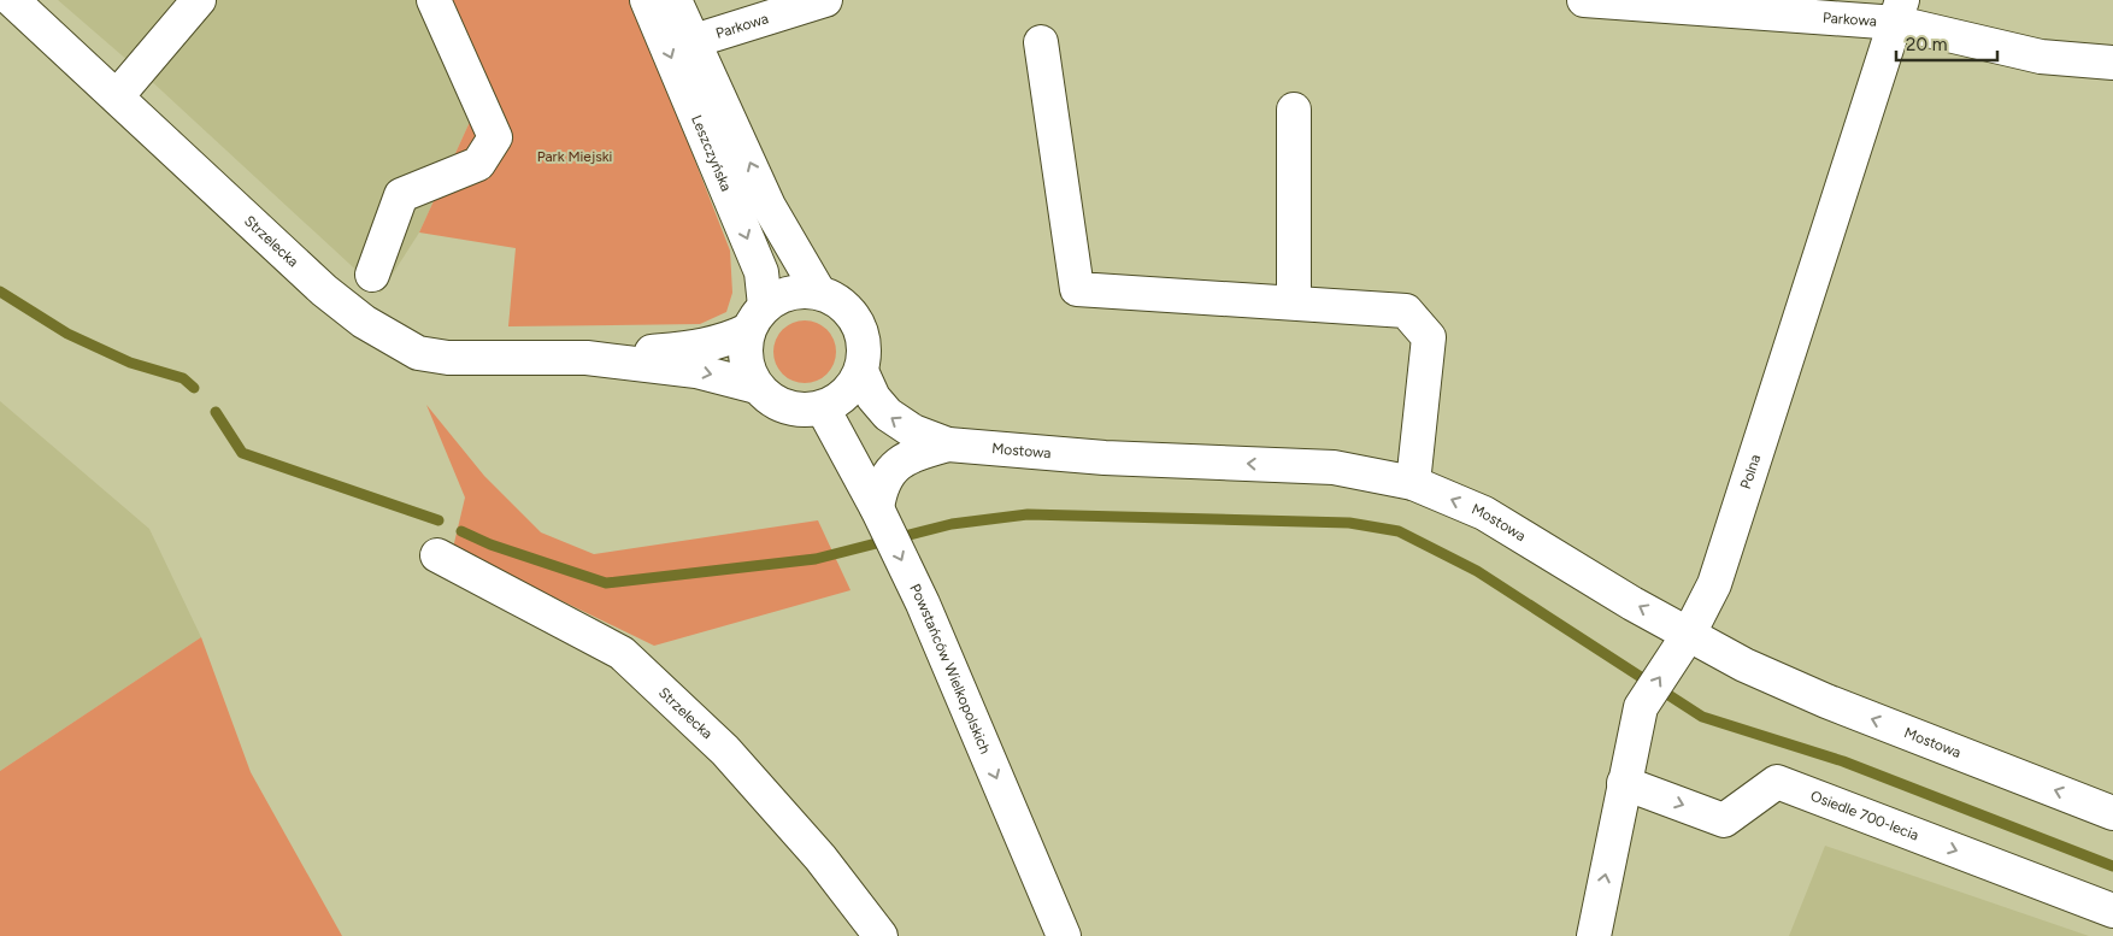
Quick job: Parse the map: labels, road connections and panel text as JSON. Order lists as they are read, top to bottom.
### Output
{
  "streets": {
    "street": [
      "Parkowa",
      "Leszczyńska",
      "Strzelecka",
      "Mostowa",
      "Polna",
      "Powstańców Wielkopolskich",
      "Osiedle 700-lecia"
    ]
  },
  "crossings": [
    ["Parkowa", "Leszczyńska"],
    ["Parkowa", "Polna"],
    ["Leszczyńska", "Strzelecka"],
    ["Leszczyńska", "Mostowa"],
    ["Leszczyńska", "Powstańców Wielkopolskich"],
    ["Strzelecka", "Mostowa"],
    ["Strzelecka", "Powstańców Wielkopolskich"],
    ["Mostowa", "Polna"],
    ["Mostowa", "Powstańców Wielkopolskich"],
    ["Polna", "Osiedle 700-lecia"]
  ],
  "one_way": ["Mostowa", "Powstańców Wielkopolskich", "Osiedle 700-lecia"],
  "parks": ["Park Miejski"],
  "scale_bar": "20 m"
}
